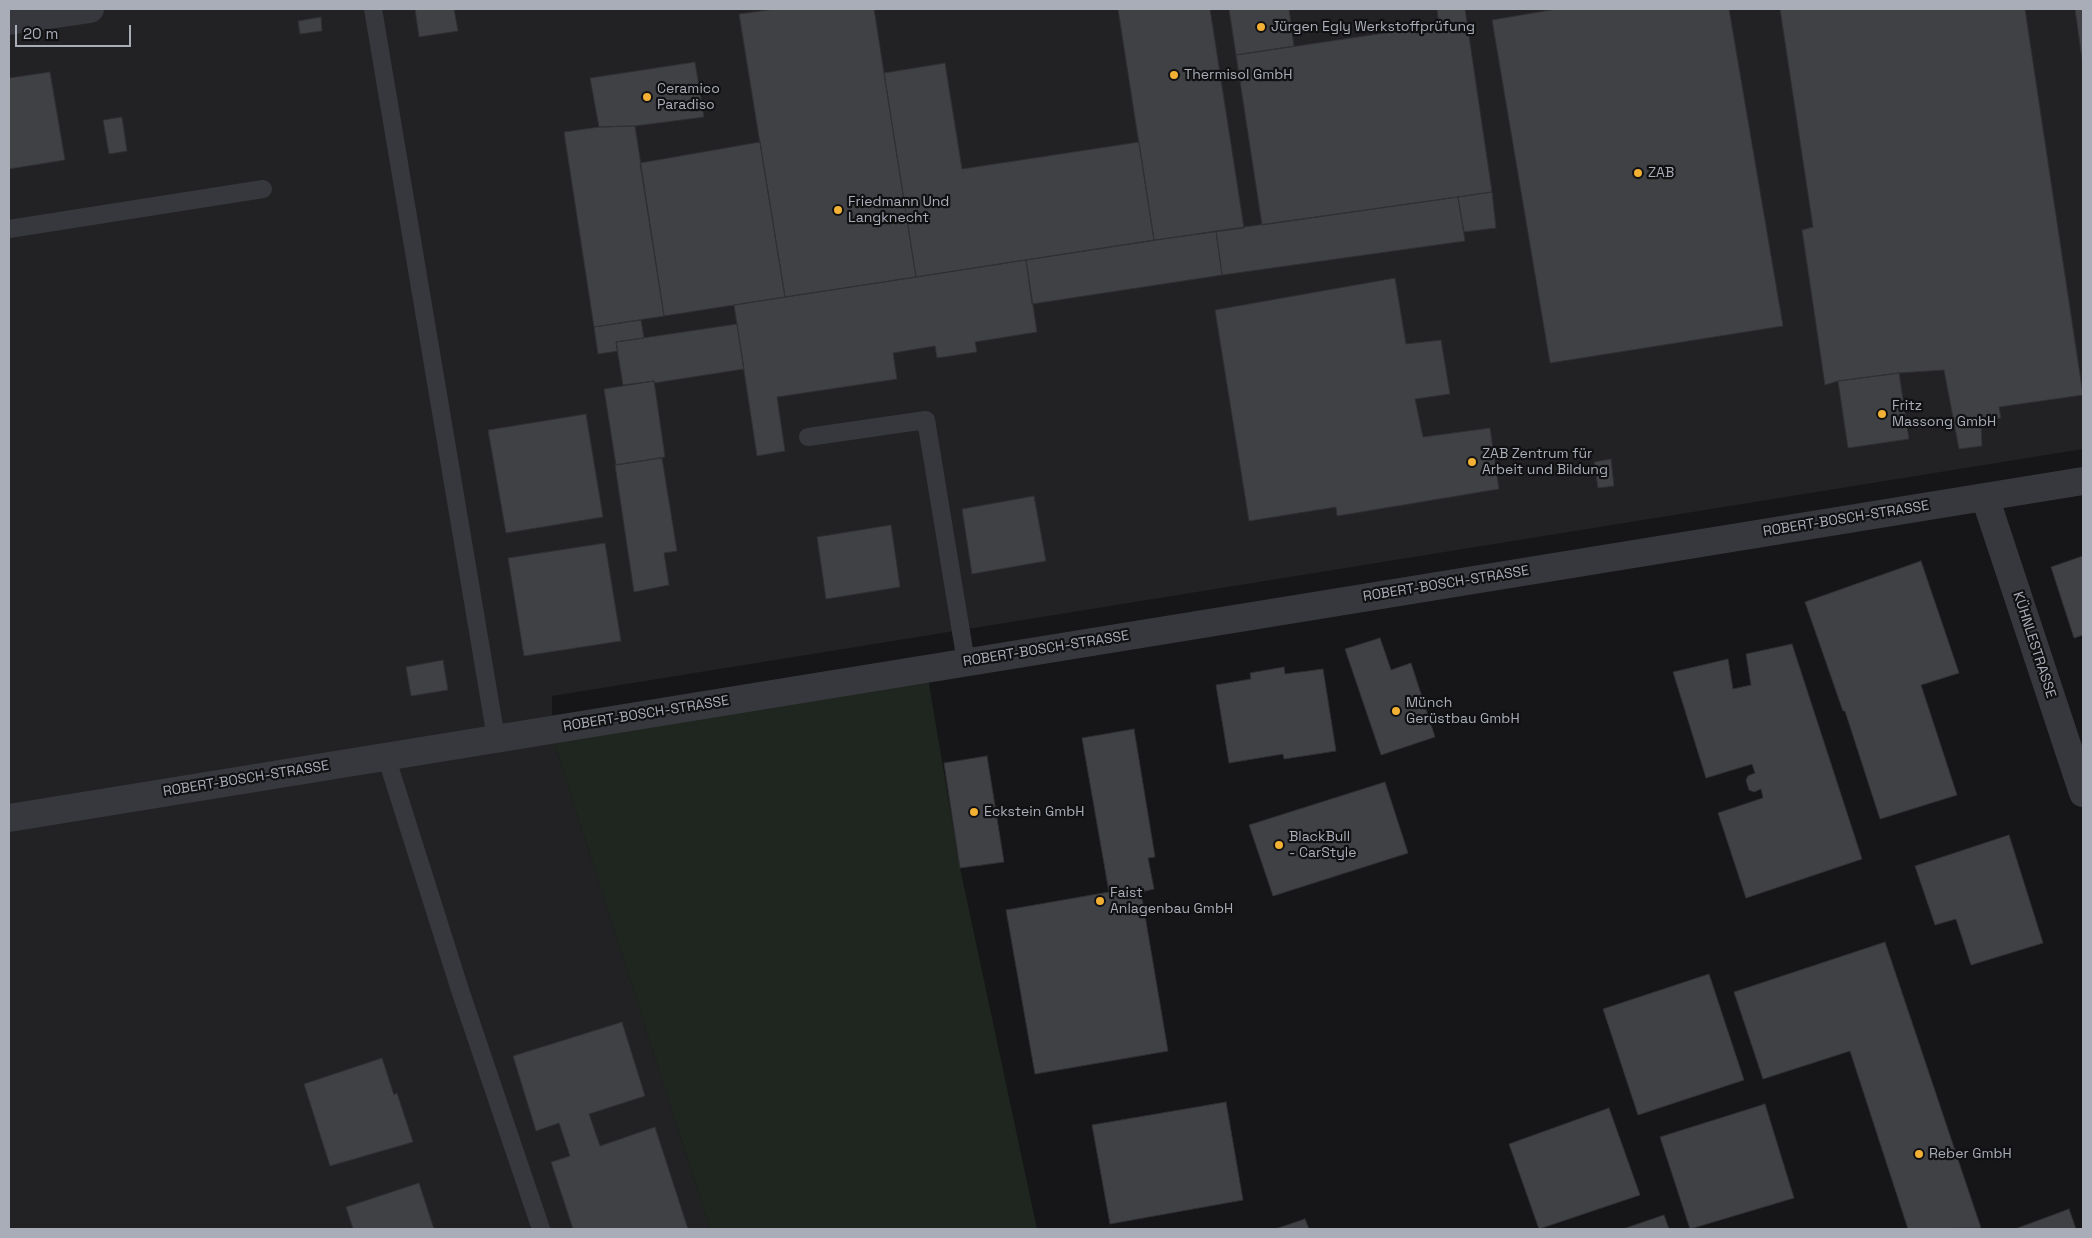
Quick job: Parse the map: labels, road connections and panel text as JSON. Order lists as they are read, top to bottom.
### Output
{
  "streets": {
    "street": ["ROBERT-BOSCH-STRASSE", "KÜHNLESTRASSE"]
  },
  "crossings": [
    ["ROBERT-BOSCH-STRASSE", "KÜHNLESTRASSE"]
  ],
  "places": [
    "Jürgen Egly Werkstoffprüfung",
    "Thermisol GmbH",
    "Ceramico Paradiso",
    "ZAB",
    "Friedmann Und Langknecht",
    "Fritz Massong GmbH",
    "ZAB Zentrum für Arbeit und Bildung",
    "Münch Gerüstbau GmbH",
    "Eckstein GmbH",
    "BlackBull - CarStyle",
    "Faist Anlagenbau GmbH",
    "Reber GmbH"
  ],
  "scale_bar": "20 m"
}
